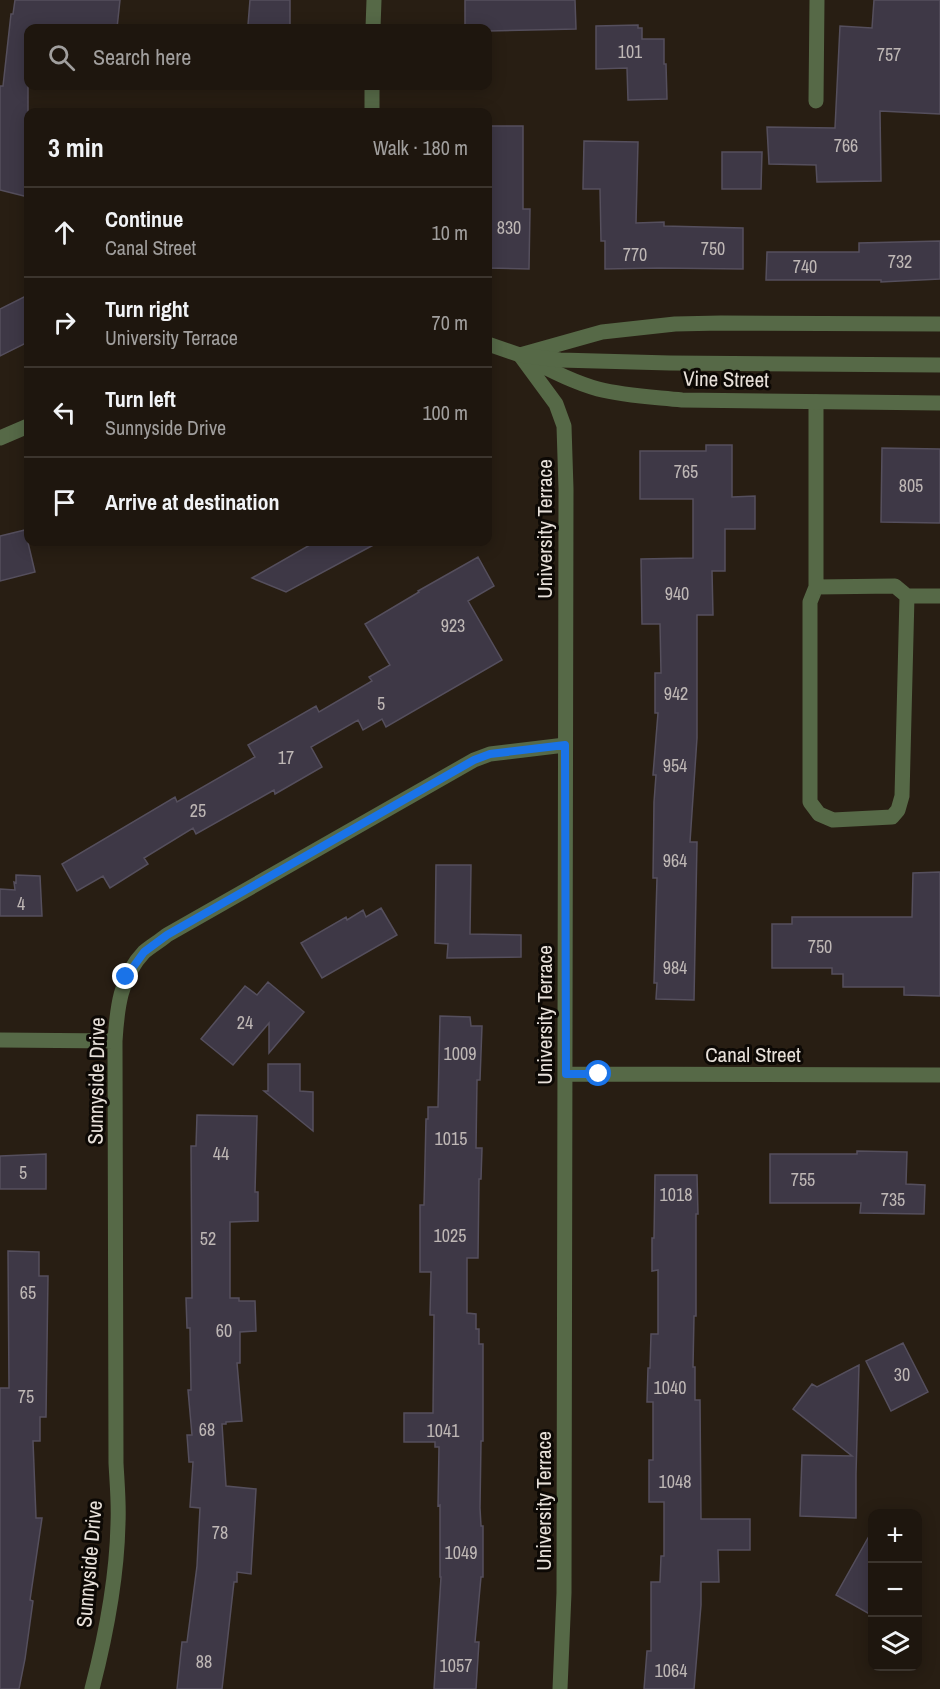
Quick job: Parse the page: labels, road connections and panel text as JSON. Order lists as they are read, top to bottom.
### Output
{
  "streets": {
    "street": [
      "Vine Street",
      "University Terrace",
      "Canal Street",
      "Sunnyside Drive"
    ]
  },
  "crossings": [
    ["Vine Street", "University Terrace"],
    ["University Terrace", "Canal Street"],
    ["University Terrace", "Sunnyside Drive"]
  ],
  "house_numbers": [
    "101",
    "757",
    "766",
    "830",
    "750",
    "770",
    "732",
    "740",
    "765",
    "805",
    "940",
    "923",
    "942",
    "5",
    "17",
    "954",
    "25",
    "964",
    "4",
    "750",
    "984",
    "24",
    "1009",
    "1015",
    "44",
    "5",
    "755",
    "1018",
    "735",
    "1025",
    "52",
    "65",
    "60",
    "30",
    "1040",
    "75",
    "68",
    "1041",
    "1048",
    "78",
    "1049",
    "88",
    "1057",
    "1064"
  ],
  "page": {
    "search": "Search here",
    "heading": ["3 min", "Walk · 180 m"],
    "list": [
      ["Continue", "Canal Street", "10 m"],
      ["Turn right", "University Terrace", "70 m"],
      ["Turn left", "Sunnyside Drive", "100 m"],
      "Arrive at destination"
    ],
    "map_buttons": ["+", "−"]
  }
}
